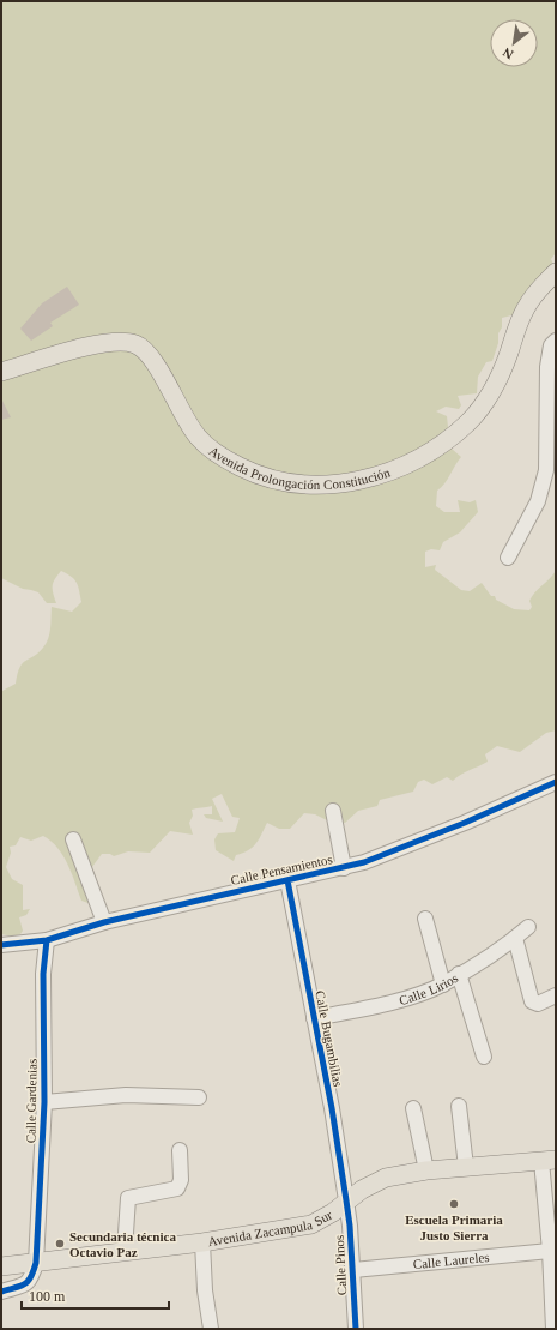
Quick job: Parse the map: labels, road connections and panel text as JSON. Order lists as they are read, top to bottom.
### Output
{
  "streets": {
    "main road": ["Avenida Prolongación Constitución", "Avenida Zacampula Sur"],
    "street": [
      "Calle Pensamientos",
      "Calle Lirios",
      "Calle Bugambilias",
      "Calle Gardenias",
      "Calle Laureles",
      "Calle Pinos"
    ]
  },
  "crossings": [
    ["Calle Pensamientos", "Calle Bugambilias"],
    ["Calle Pensamientos", "Calle Gardenias"],
    ["Calle Lirios", "Calle Bugambilias"],
    ["Calle Bugambilias", "Avenida Zacampula Sur"],
    ["Calle Bugambilias", "Calle Pinos"],
    ["Calle Gardenias", "Avenida Zacampula Sur"],
    ["Avenida Zacampula Sur", "Calle Pinos"],
    ["Calle Laureles", "Calle Pinos"]
  ],
  "places": ["Escuela Primaria Justo Sierra", "Secundaria técnica Octavio Paz"],
  "scale_bar": "100 m",
  "north": "bottom left"
}
